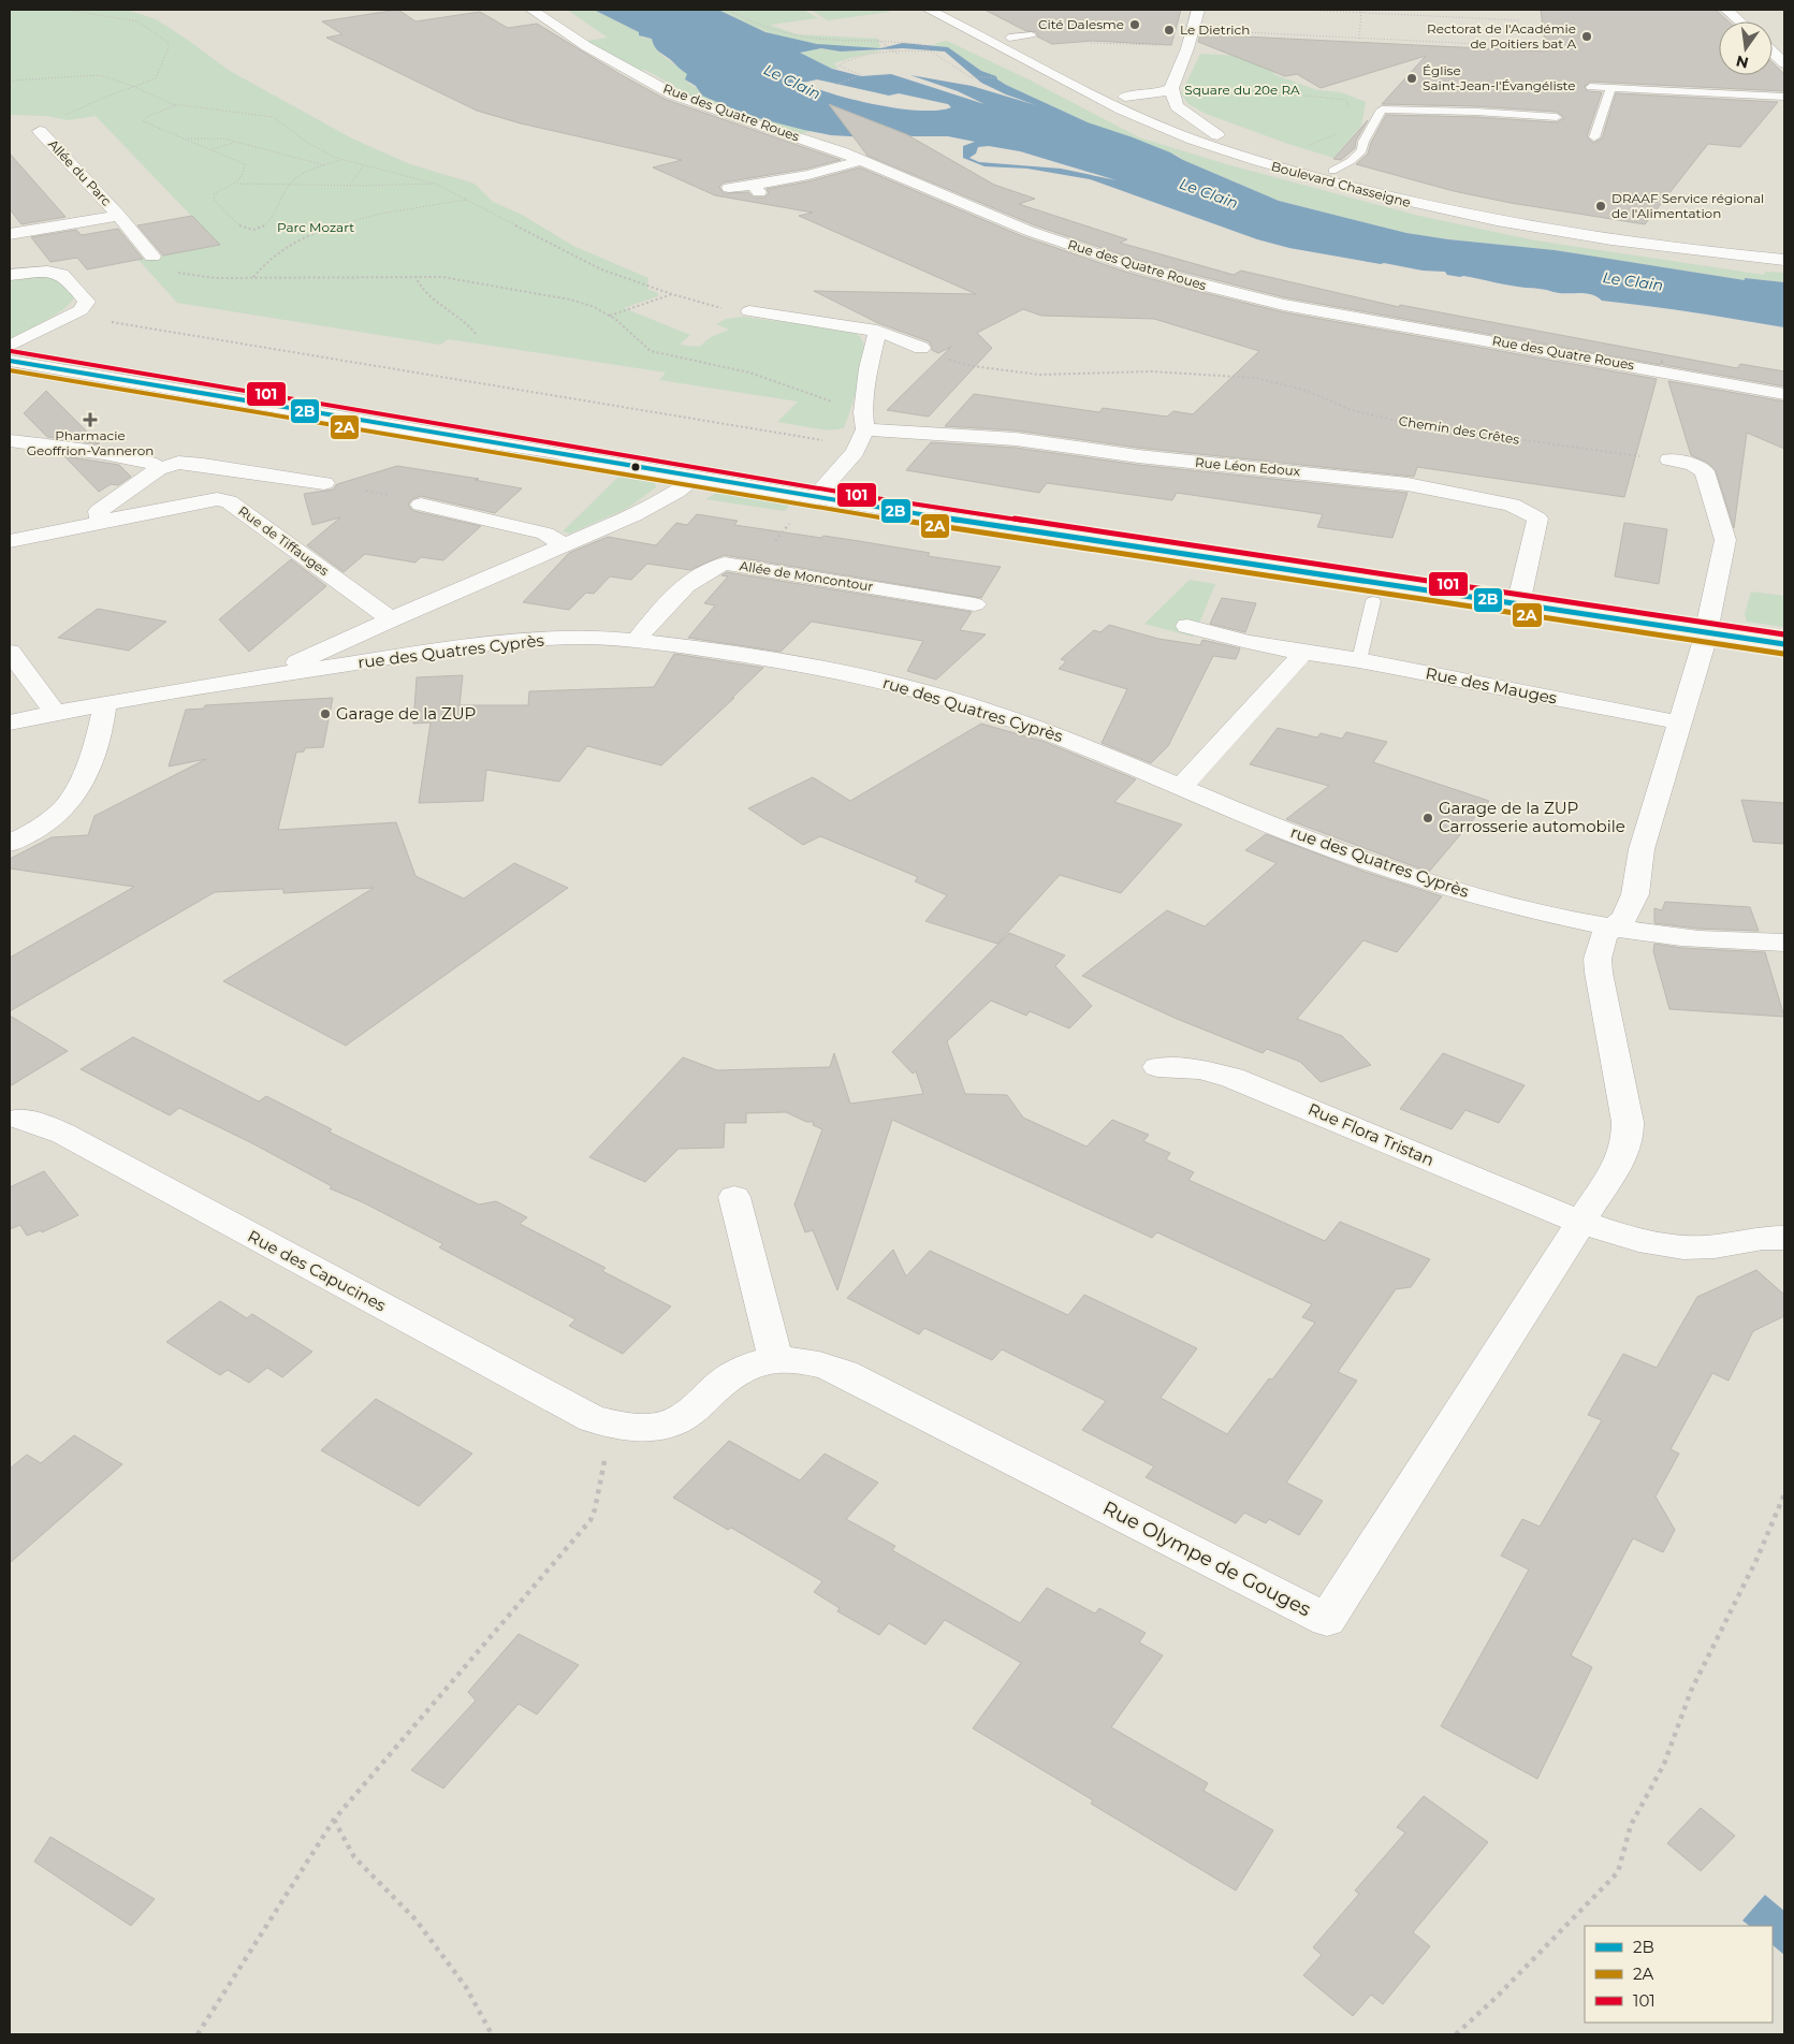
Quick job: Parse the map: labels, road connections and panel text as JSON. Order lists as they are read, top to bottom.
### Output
{
  "streets": {
    "street": [
      "Rue des Quatre Roues",
      "Allée du Parc",
      "Boulevard Chasseigne",
      "Rue Léon Edoux",
      "Rue de Tiffauges",
      "Allée de Moncontour",
      "rue des Quatres Cyprès",
      "Rue des Mauges",
      "Rue Flora Tristan",
      "Rue des Capucines",
      "Rue Olympe de Gouges"
    ],
    "path": ["Chemin des Crêtes"]
  },
  "crossings": [
    ["Allée de Moncontour", "rue des Quatres Cyprès"],
    ["rue des Quatres Cyprès", "Rue Olympe de Gouges"],
    ["Rue Flora Tristan", "Rue Olympe de Gouges"],
    ["Rue des Capucines", "Rue Olympe de Gouges"]
  ],
  "water": ["Le Clain"],
  "parks": ["Square du 20e RA", "Parc Mozart"],
  "places": {
    "other": [
      "Cité Dalesme",
      "Le Dietrich",
      "Rectorat de l'Académie de Poitiers bat A",
      "Église Saint-Jean-l'Évangéliste",
      "DRAAF Service régional de l'Alimentation",
      "Garage de la ZUP",
      "Garage de la ZUP Carrosserie automobile"
    ],
    "health": ["Pharmacie Geoffrion-Vanneron"]
  },
  "lines": ["transit line 101", "transit line 2B", "transit line 2A"],
  "legend": ["2B", "2A", "101"],
  "north": "bottom"
}
